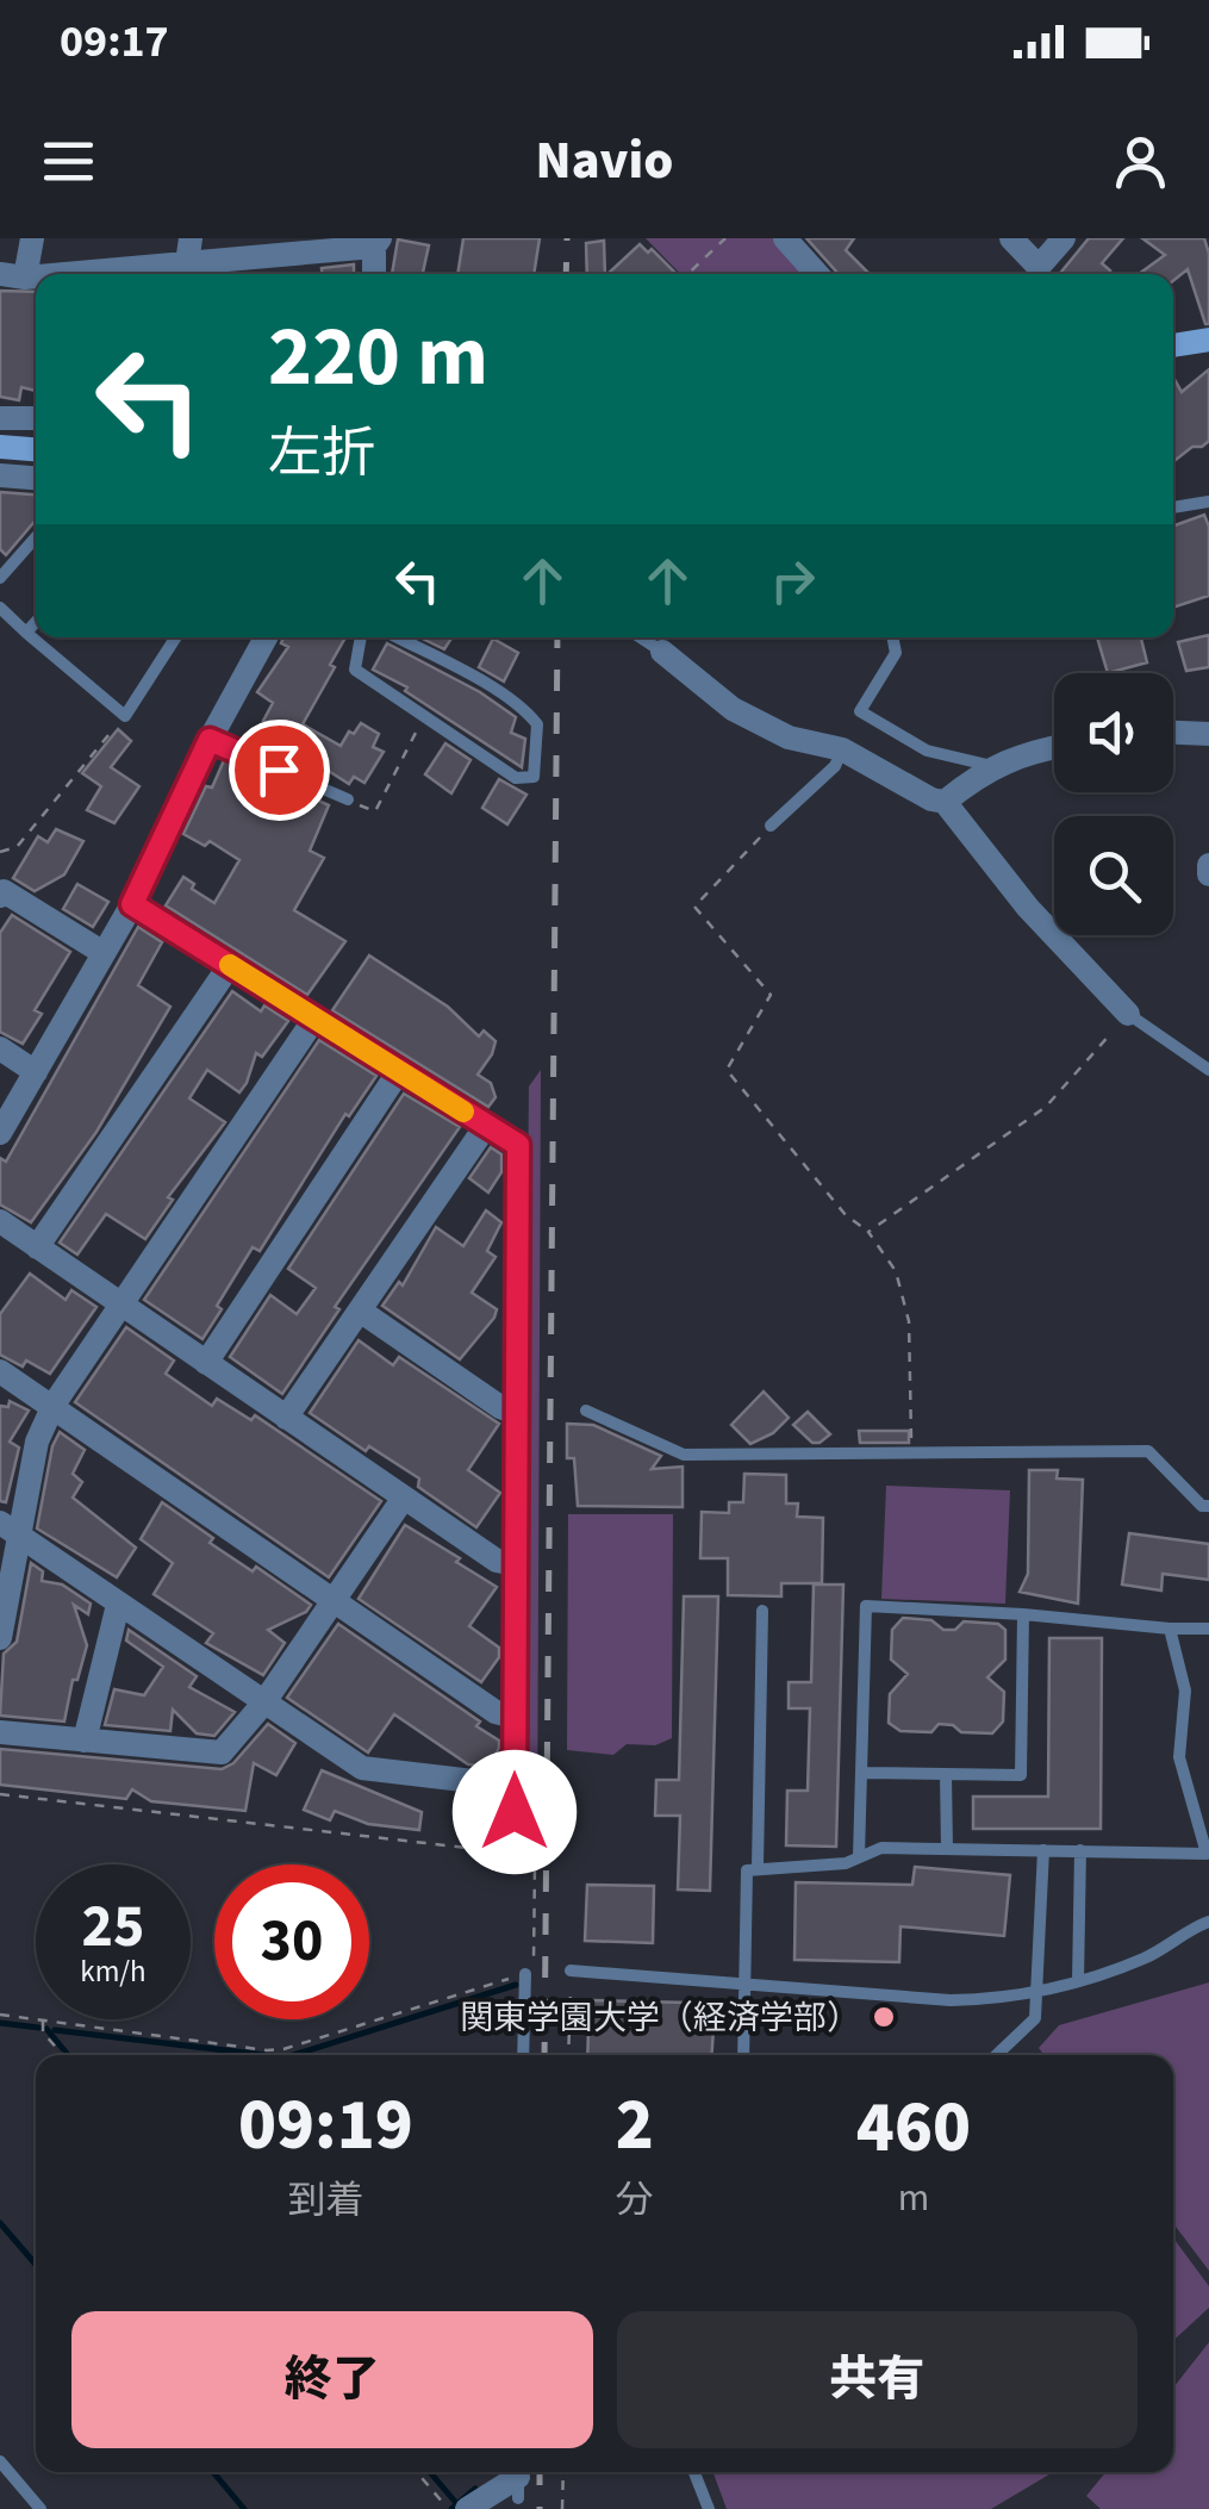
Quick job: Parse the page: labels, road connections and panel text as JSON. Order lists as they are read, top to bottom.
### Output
{
  "places": ["関東学園大学（経済学部）"],
  "page": {
    "status": "09:17",
    "header": "Navio",
    "turn": ["220 m", "左折"],
    "speed": "25 km/h",
    "limit": "30",
    "eta": [
      "09:19",
      "到着",
      "2",
      "分",
      "460",
      "m"
    ],
    "buttons": ["終了", "共有"]
  }
}
